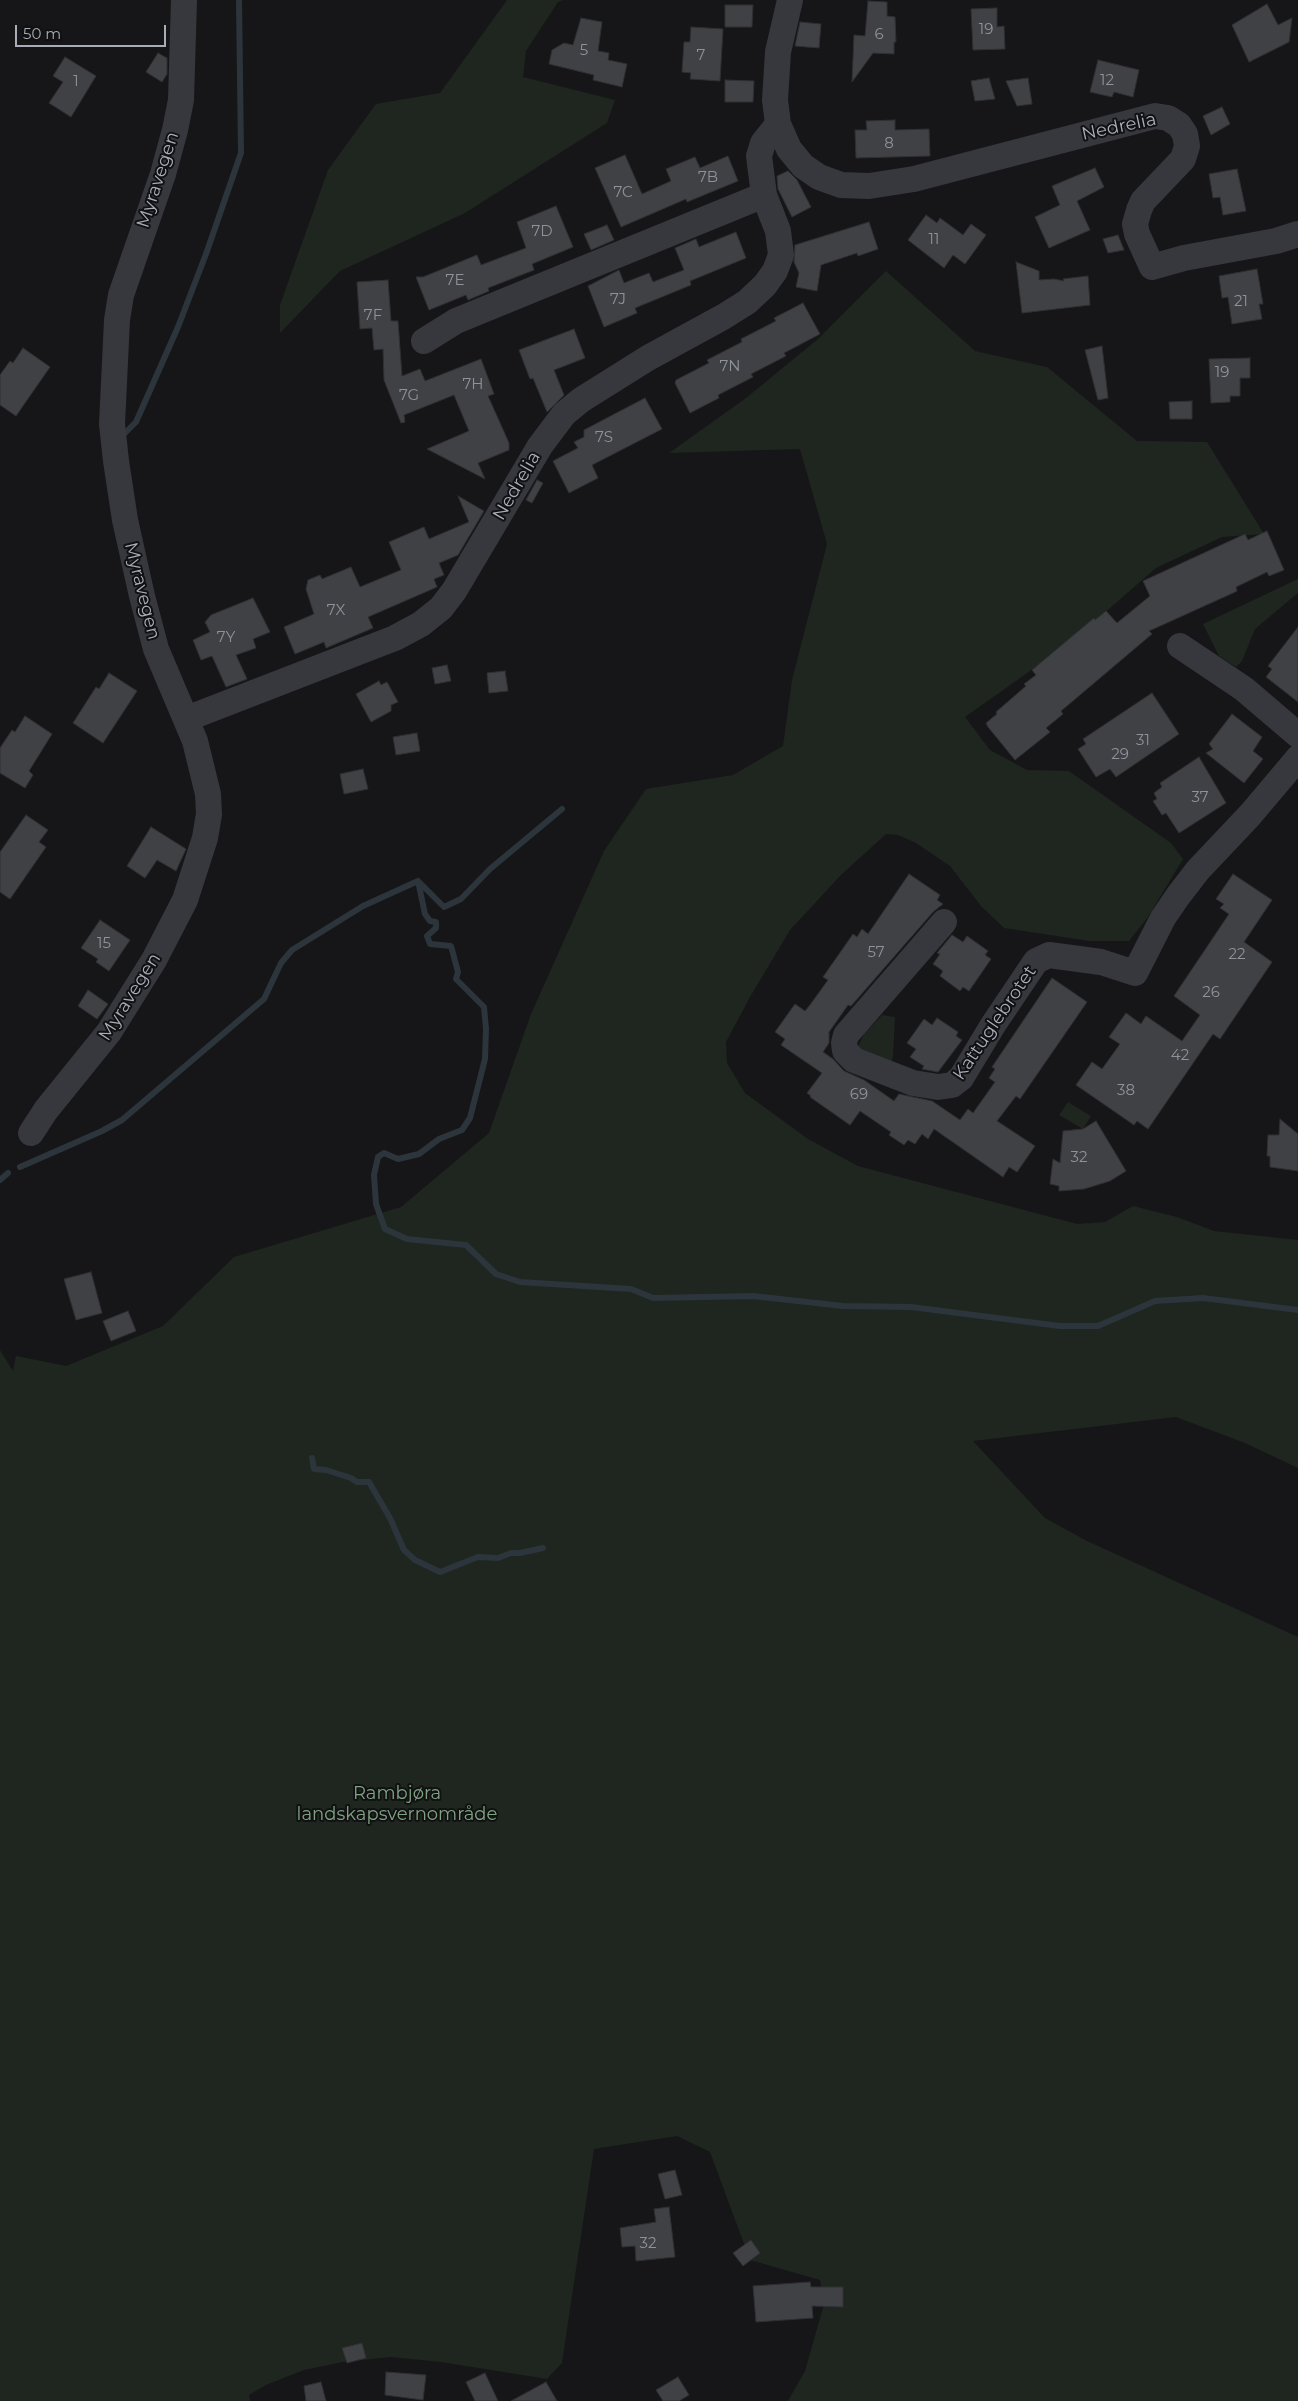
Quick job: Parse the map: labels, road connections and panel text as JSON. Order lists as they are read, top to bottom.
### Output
{
  "streets": {
    "street": ["Nedrelia", "Myravegen", "Kattuglebrotet"]
  },
  "crossings": [
    ["Nedrelia", "Myravegen"]
  ],
  "parks": ["Rambjøra landskapsvernområde"],
  "house_numbers": [
    "19",
    "6",
    "5",
    "7",
    "12",
    "1",
    "8",
    "7B",
    "7C",
    "7D",
    "11",
    "7E",
    "7J",
    "21",
    "7F",
    "7N",
    "19",
    "7H",
    "7G",
    "7S",
    "7X",
    "7Y",
    "31",
    "29",
    "37",
    "15",
    "57",
    "22",
    "26",
    "42",
    "38",
    "69",
    "32",
    "32"
  ],
  "scale_bar": "50 m"
}
